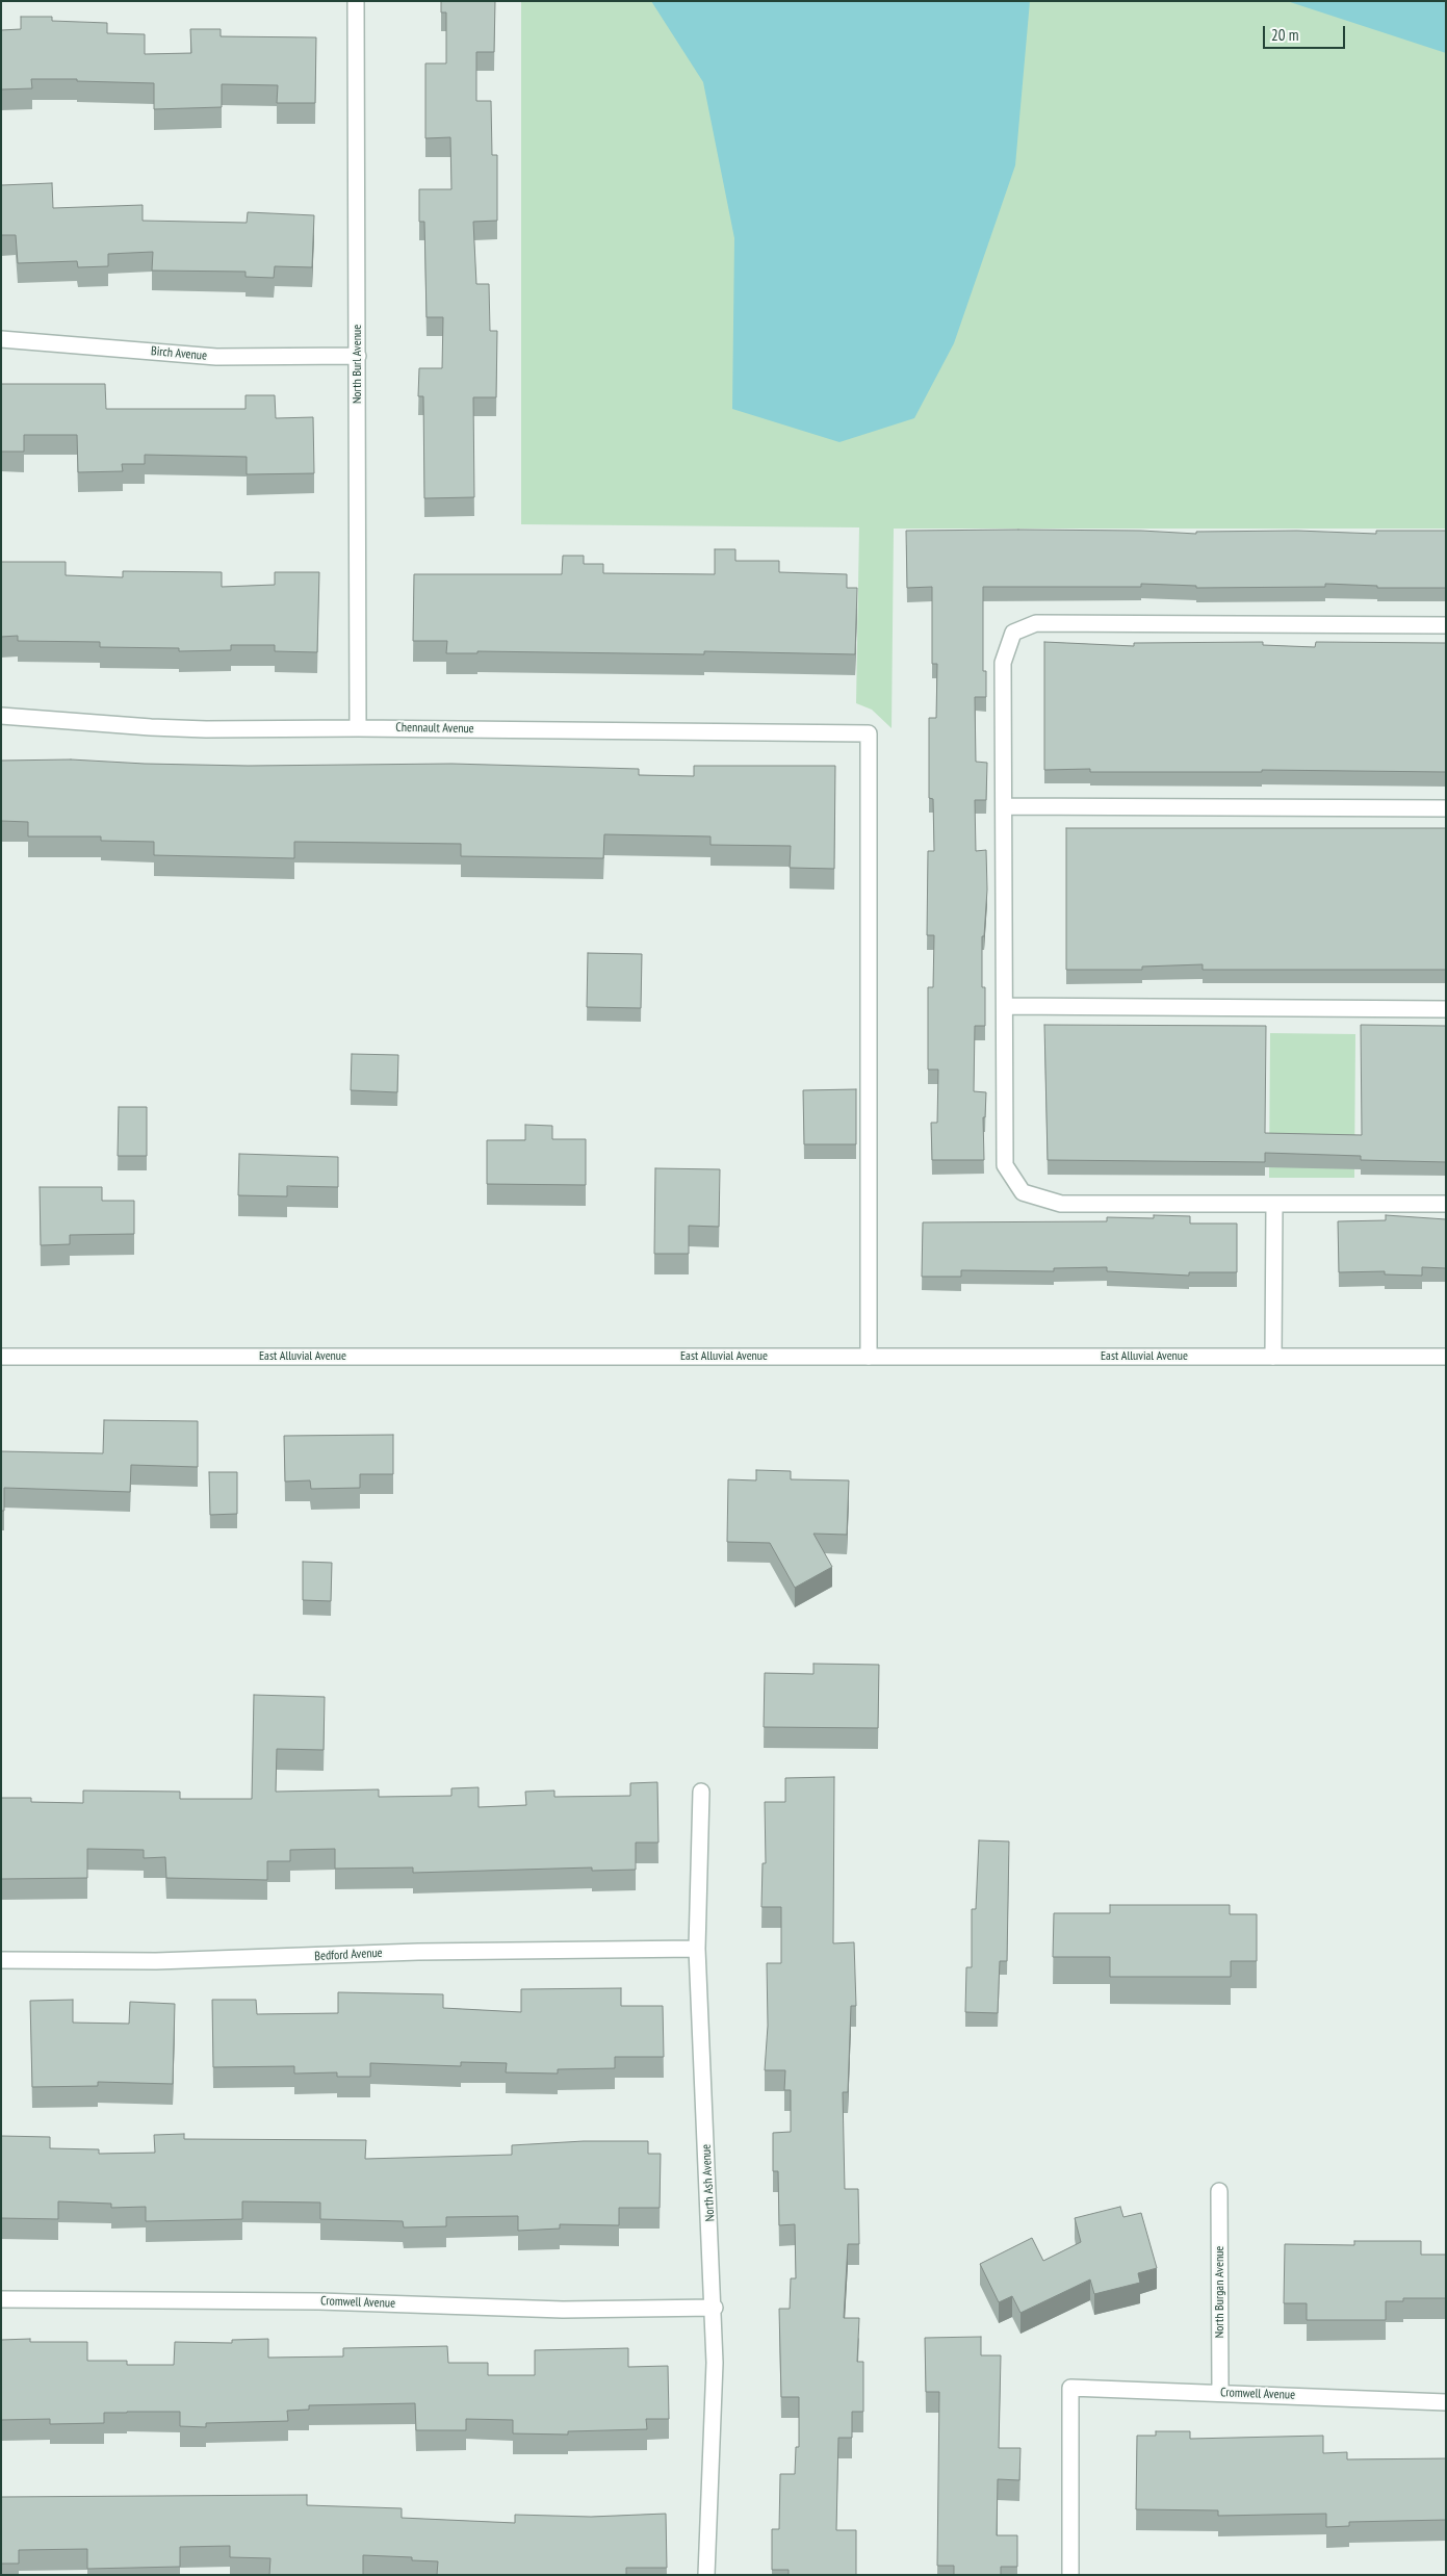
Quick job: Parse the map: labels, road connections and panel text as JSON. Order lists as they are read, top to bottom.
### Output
{
  "streets": {
    "street": [
      "Birch Avenue",
      "North Burl Avenue",
      "Chennault Avenue",
      "East Alluvial Avenue",
      "Bedford Avenue",
      "North Ash Avenue",
      "North Burgan Avenue",
      "Cromwell Avenue"
    ]
  },
  "crossings": [
    ["Birch Avenue", "North Burl Avenue"],
    ["North Burl Avenue", "Chennault Avenue"],
    ["Chennault Avenue", "East Alluvial Avenue"],
    ["Bedford Avenue", "North Ash Avenue"],
    ["North Ash Avenue", "Cromwell Avenue"],
    ["North Burgan Avenue", "Cromwell Avenue"]
  ],
  "scale_bar": "20 m"
}
